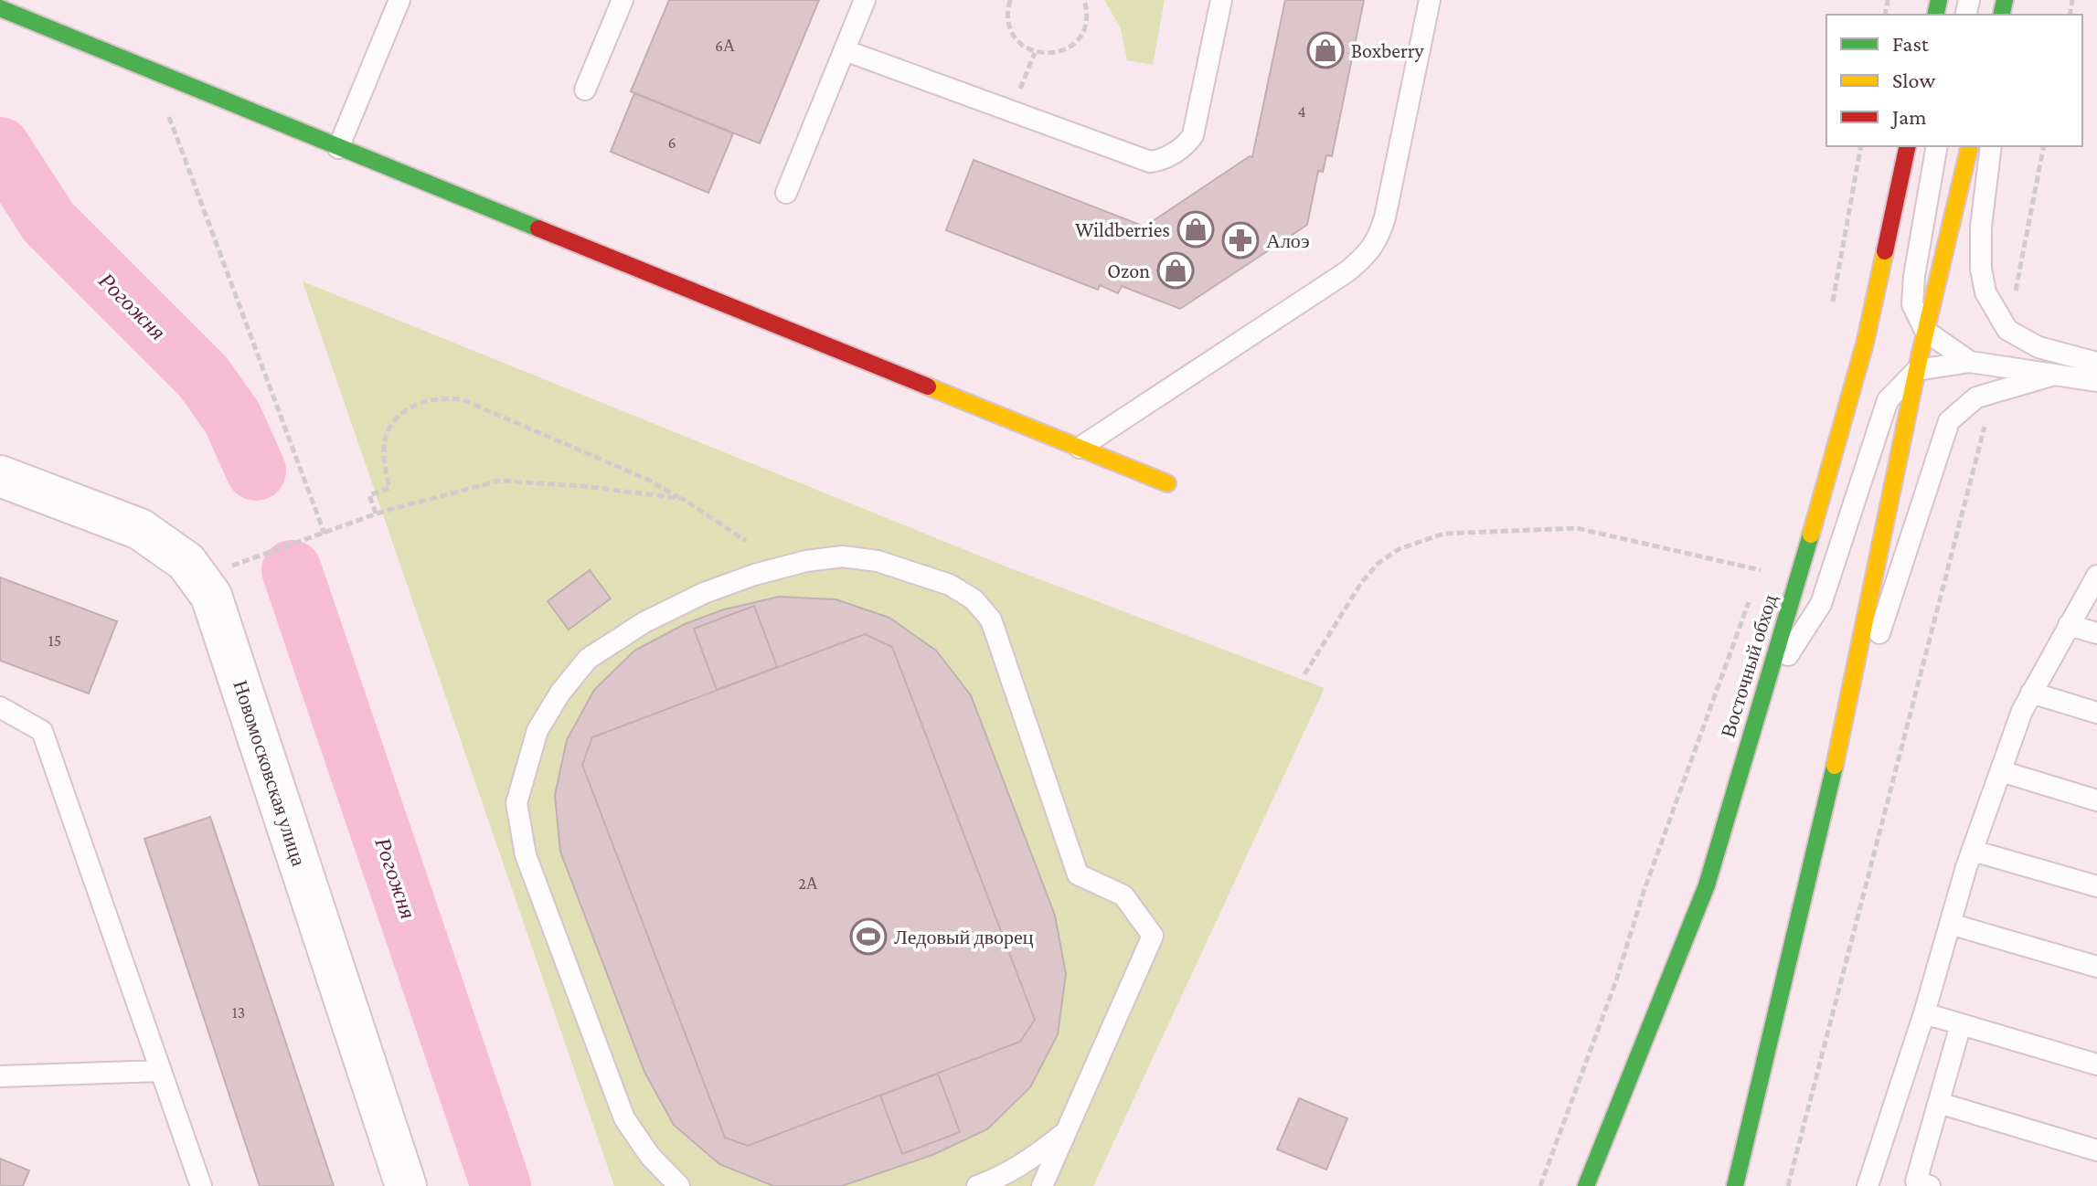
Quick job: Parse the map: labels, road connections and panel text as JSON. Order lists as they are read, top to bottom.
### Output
{
  "streets": {
    "main road": ["Восточный обход"],
    "street": ["Новомосковская улица"]
  },
  "water": ["Рогожня"],
  "places": {
    "shop": ["Boxberry", "Wildberries", "Ozon"],
    "pharmacy": ["Алоэ"],
    "sports": ["Ледовый дворец"]
  },
  "house_numbers": [
    "6А",
    "4",
    "6",
    "15",
    "2А",
    "13"
  ],
  "legend": ["Fast", "Slow", "Jam"]
}
